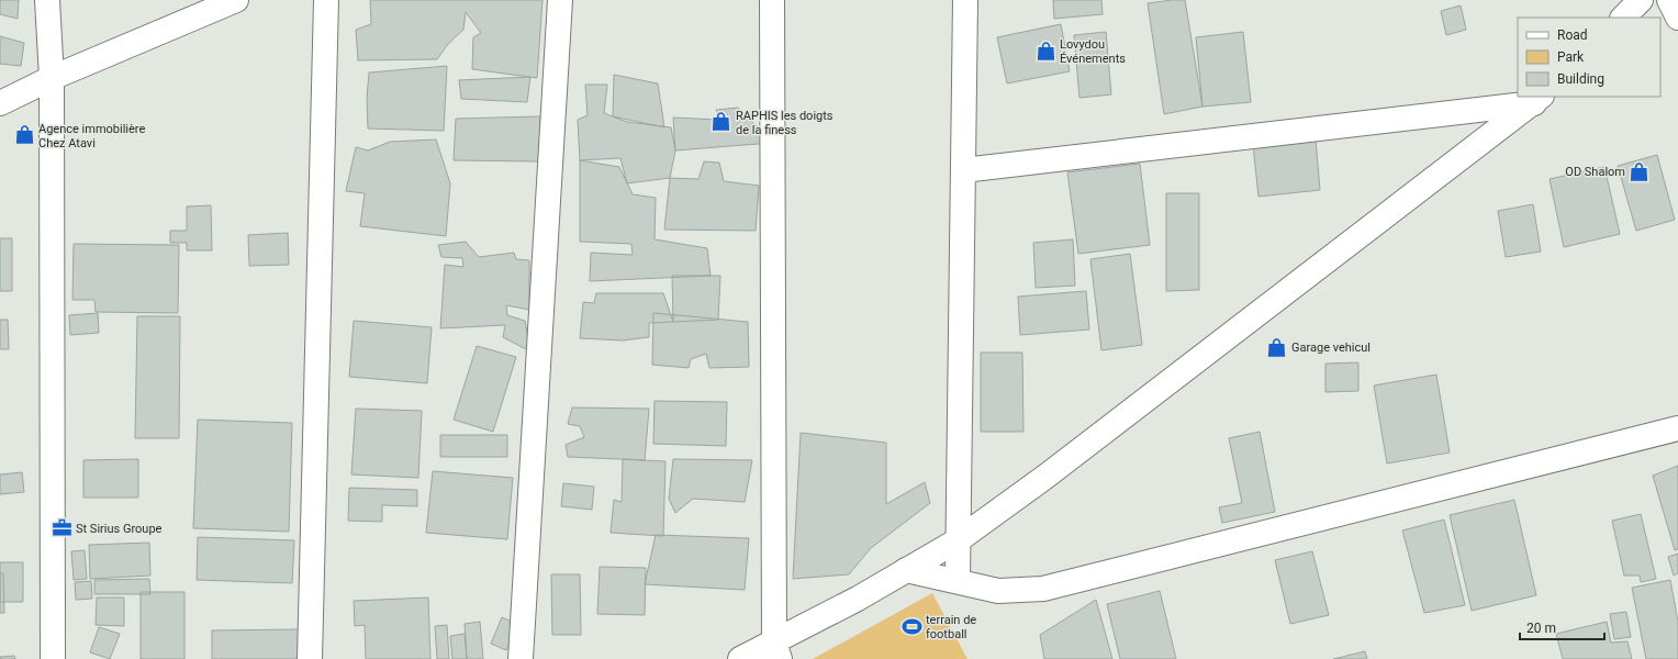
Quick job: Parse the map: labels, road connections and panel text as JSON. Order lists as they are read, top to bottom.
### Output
{
  "places": {
    "shop": [
      "Lovydou Événements",
      "RAPHIS les doigts de la finess",
      "Agence immobilière Chez Atavi",
      "OD Shalom",
      "Garage vehicul"
    ],
    "office": ["St Sirius Groupe"],
    "sports": ["terrain de football"]
  },
  "legend": ["Road", "Park", "Building"],
  "scale_bar": "20 m"
}
